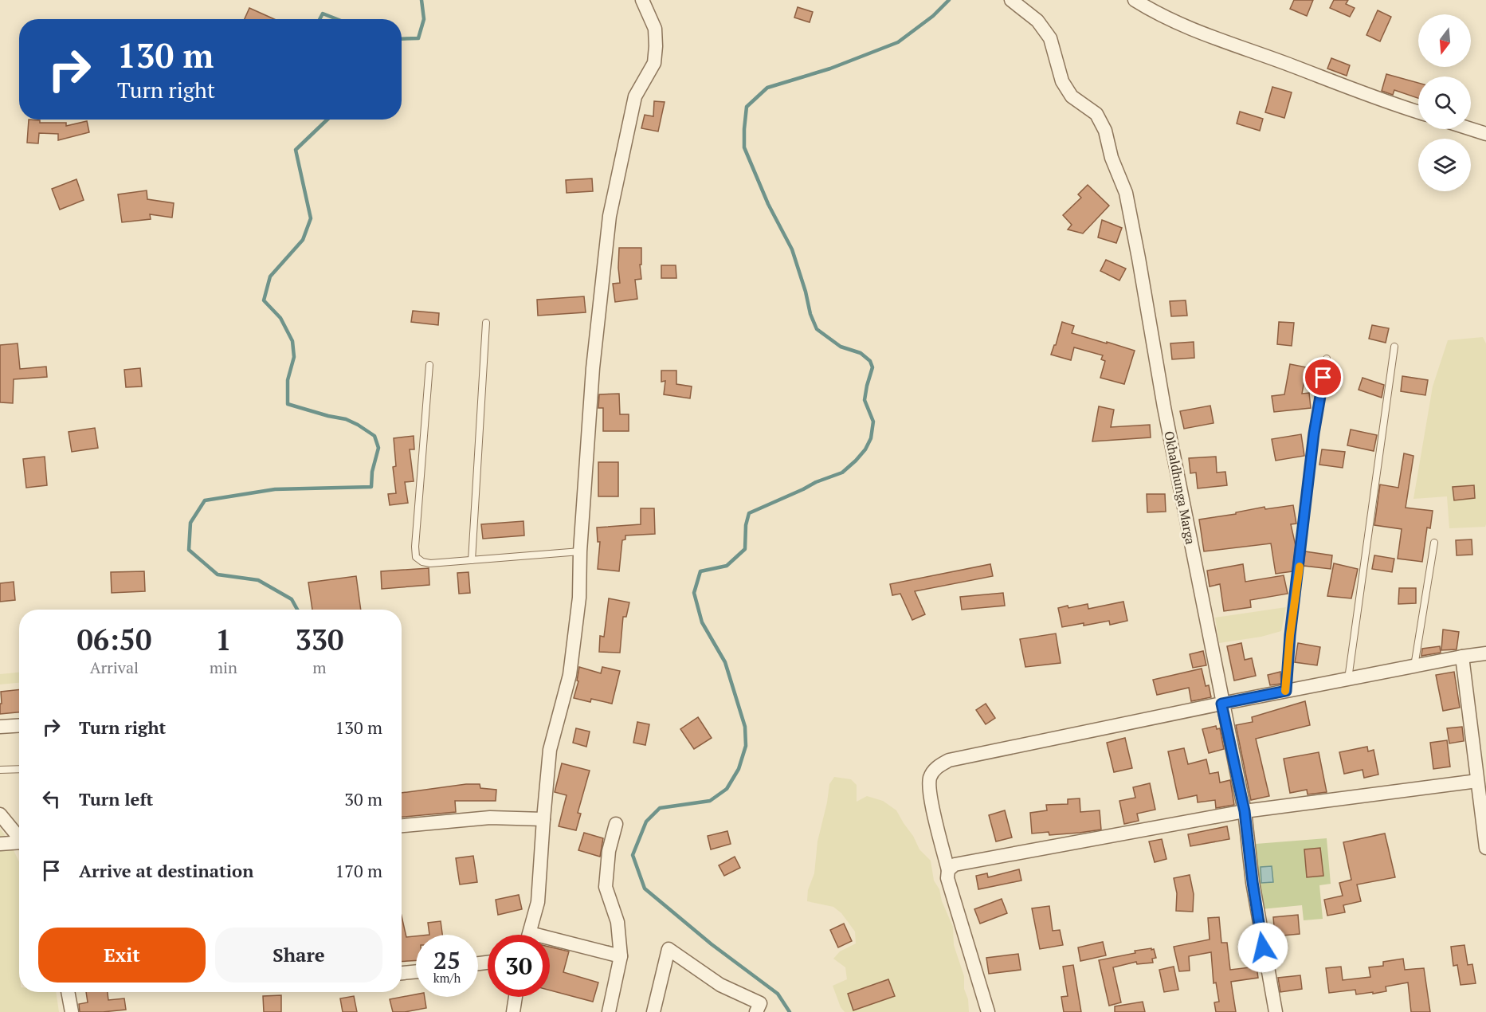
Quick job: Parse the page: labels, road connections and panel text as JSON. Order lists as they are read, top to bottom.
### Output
{
  "streets": {
    "street": ["Okhaldhunga Marga"]
  },
  "north": "bottom",
  "page": {
    "turn": ["130 m", "Turn right"],
    "eta": [
      "06:50",
      "Arrival",
      "1",
      "min",
      "330",
      "m"
    ],
    "list": [
      {
        "name": "Turn right",
        "value": "130 m"
      },
      {
        "name": "Turn left",
        "value": "30 m"
      },
      {
        "name": "Arrive at destination",
        "value": "170 m"
      }
    ],
    "buttons": ["Exit", "Share"],
    "speed": "25 km/h",
    "limit": "30"
  }
}
